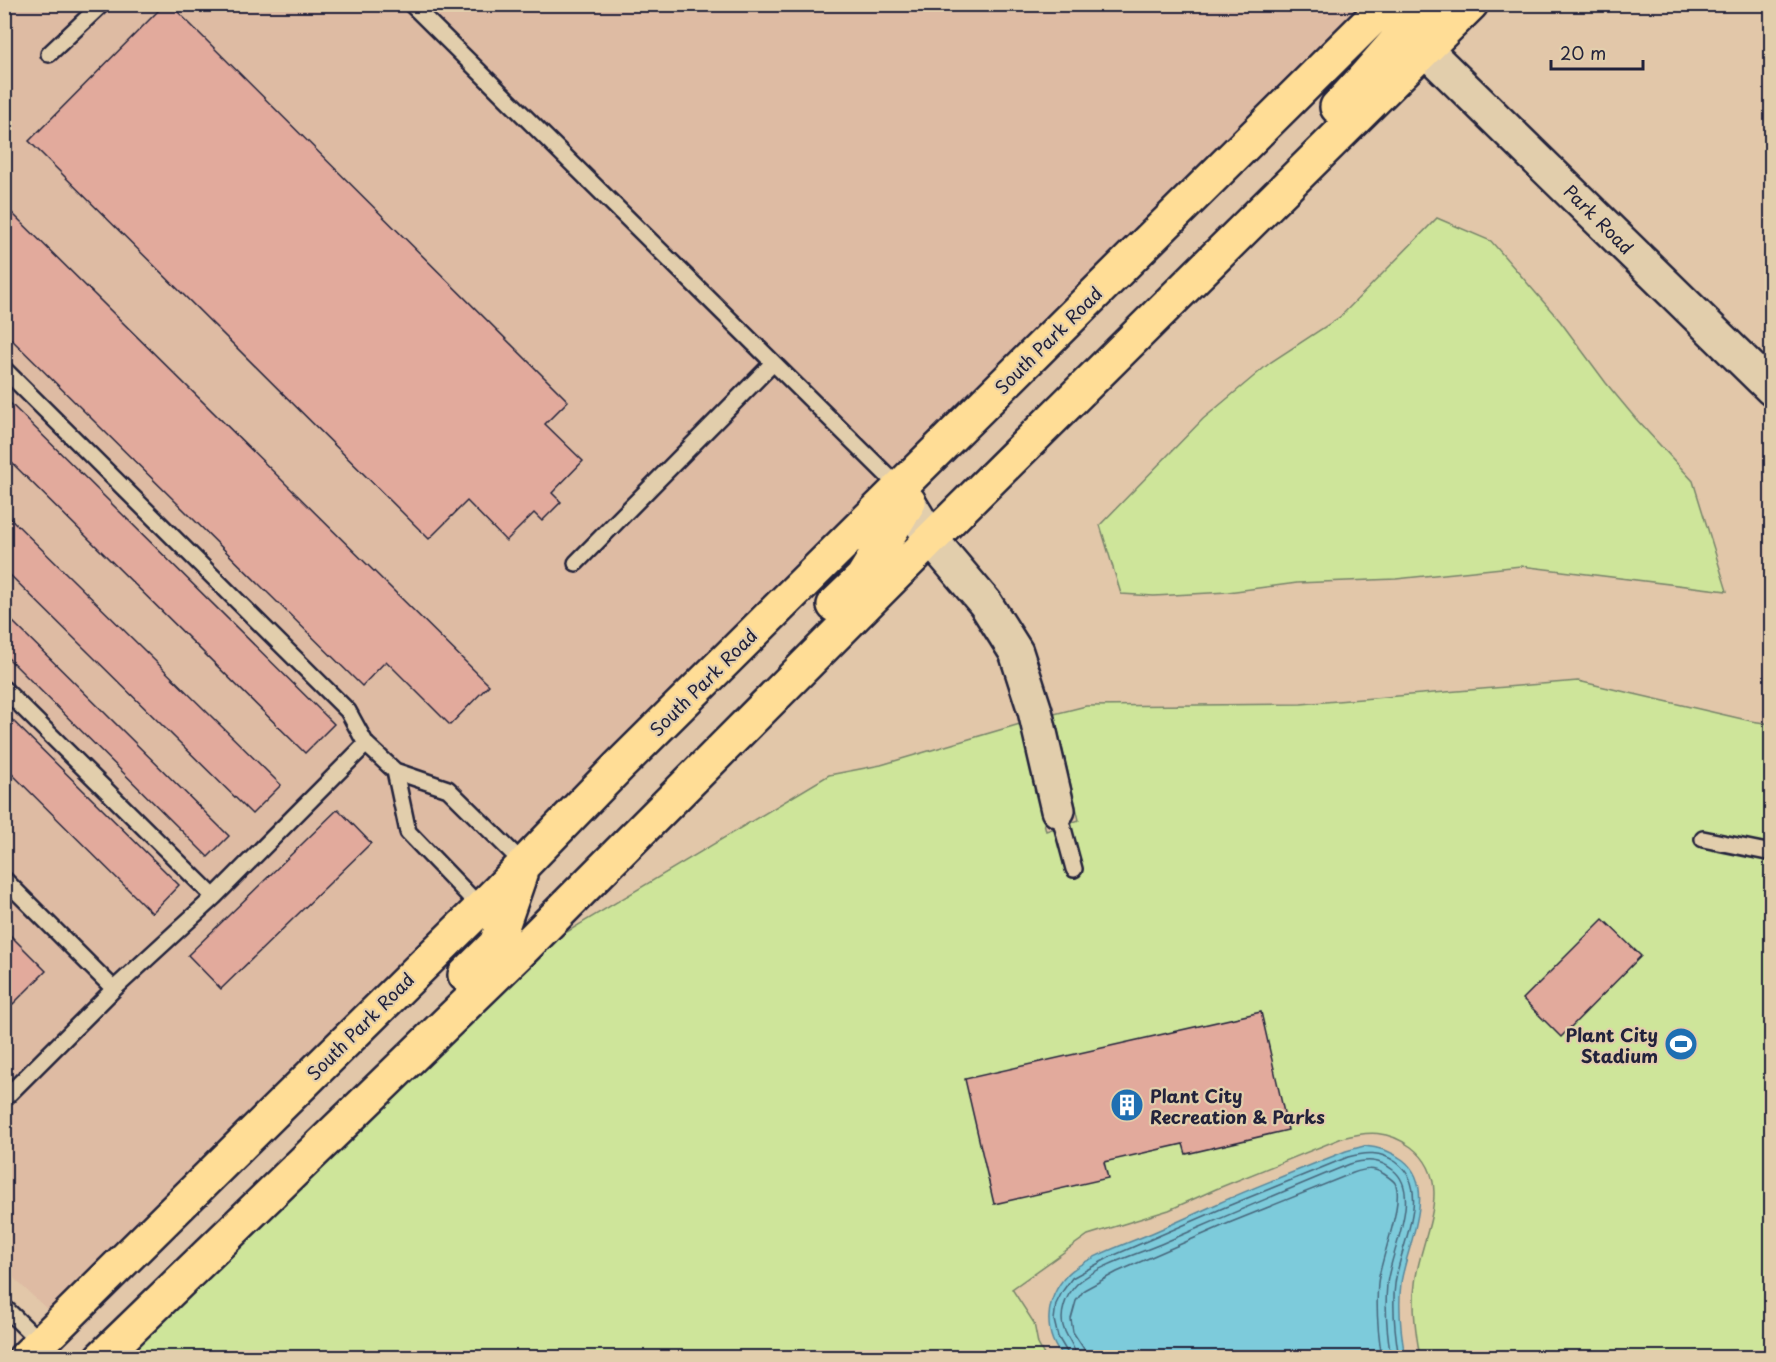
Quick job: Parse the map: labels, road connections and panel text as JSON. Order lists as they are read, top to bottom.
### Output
{
  "streets": {
    "main road": ["South Park Road"],
    "street": ["Park Road"]
  },
  "crossings": [
    ["Park Road", "South Park Road"]
  ],
  "places": {
    "sports": ["Plant City Stadium"],
    "building": ["Plant City Recreation & Parks"]
  },
  "scale_bar": "20 m"
}
